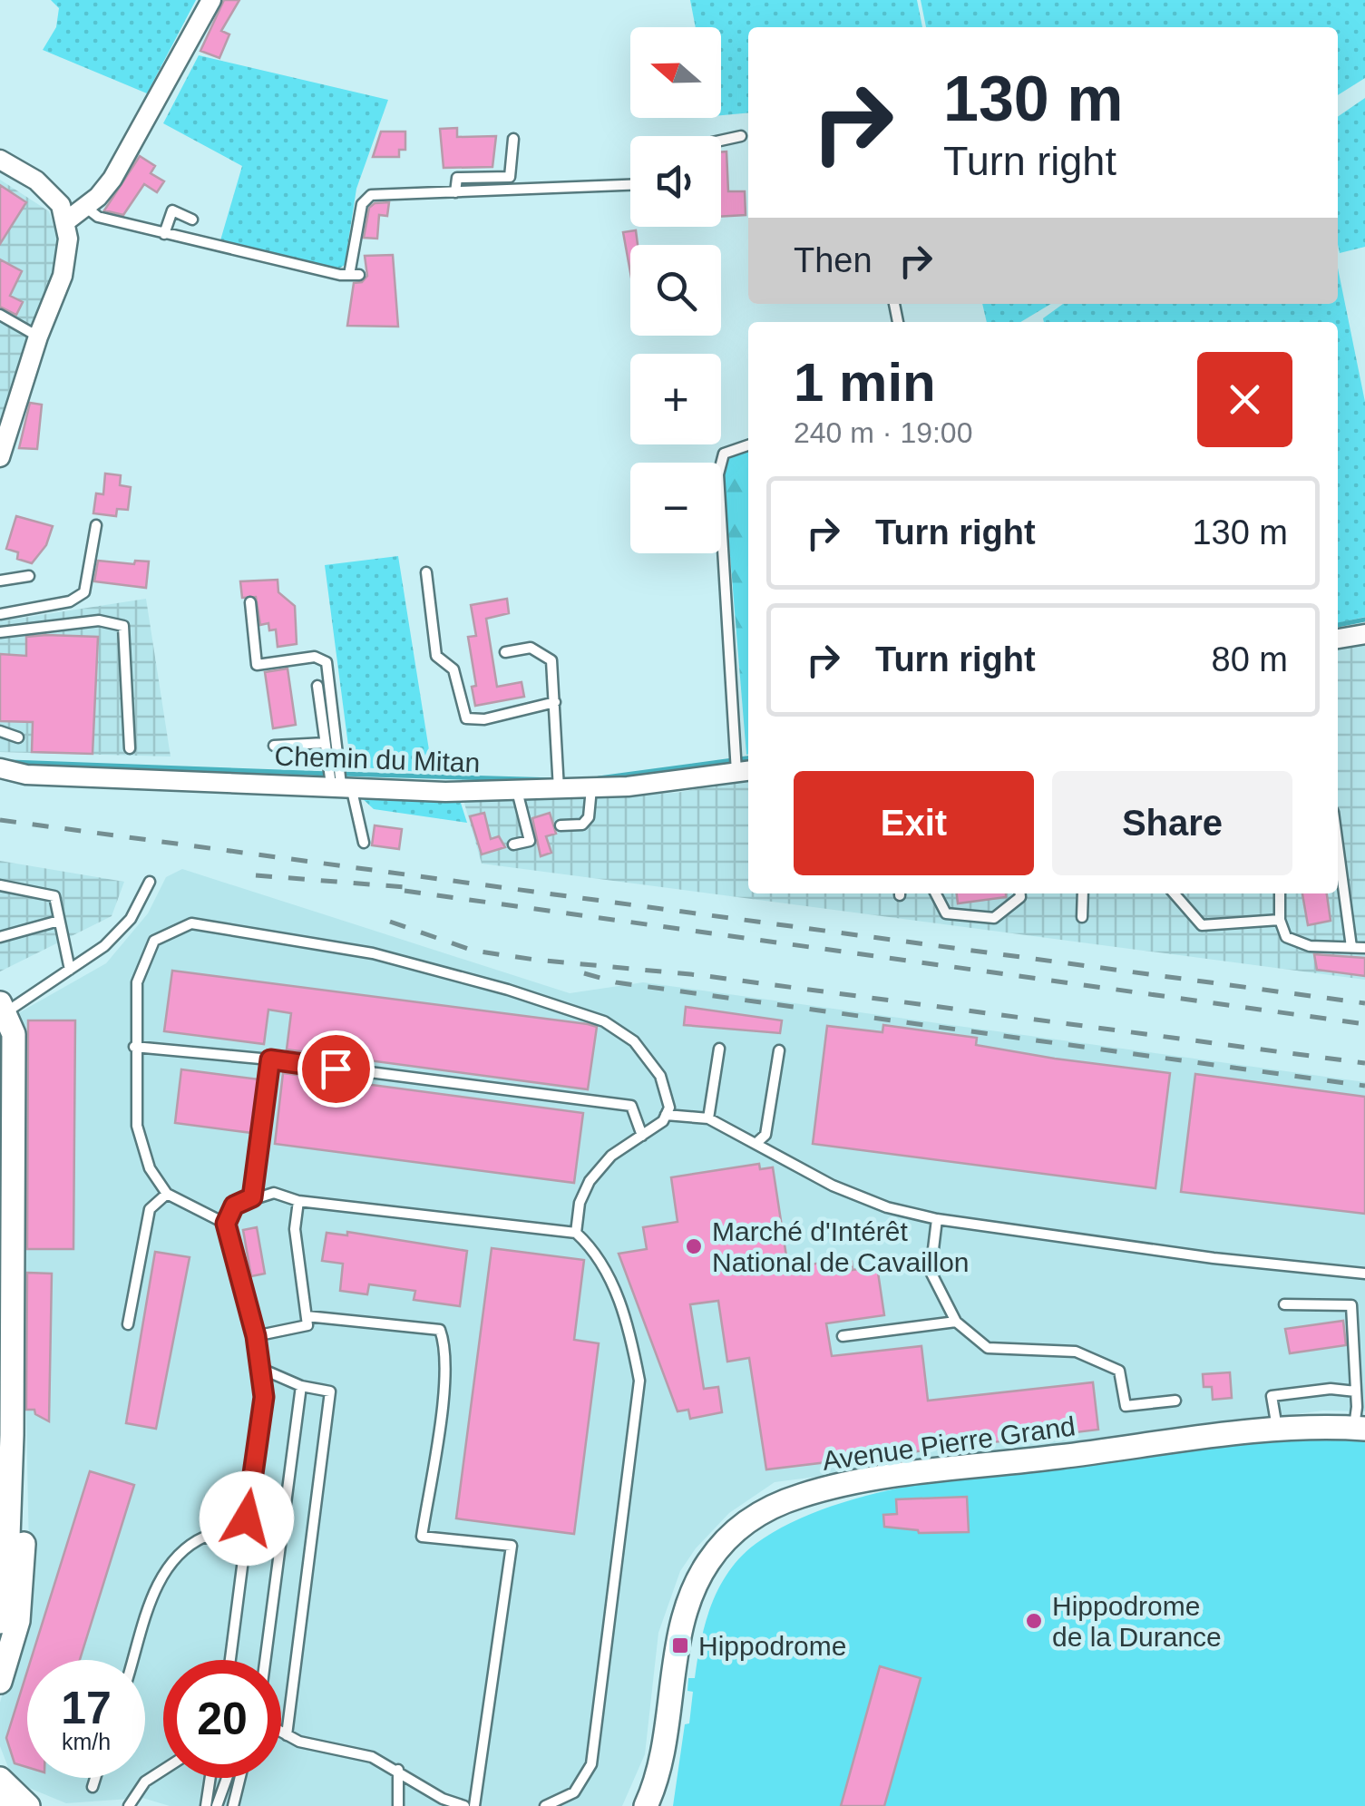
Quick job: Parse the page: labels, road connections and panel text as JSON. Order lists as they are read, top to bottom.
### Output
{
  "streets": {
    "street": ["Chemin du Mitan", "Avenue Pierre Grand"]
  },
  "places": {
    "other": ["Marché d'Intérêt National de Cavaillon", "Hippodrome de la Durance"],
    "transit": ["Hippodrome"]
  },
  "north": "left",
  "page": {
    "map_buttons": ["+", "−"],
    "turn": ["130 m", "Turn right"],
    "then": "Then",
    "heading": ["1 min", "240 m · 19:00"],
    "list": [
      {
        "name": "Turn right",
        "value": "130 m"
      },
      {
        "name": "Turn right",
        "value": "80 m"
      }
    ],
    "buttons": ["Exit", "Share"],
    "speed": "17 km/h",
    "limit": "20"
  }
}
